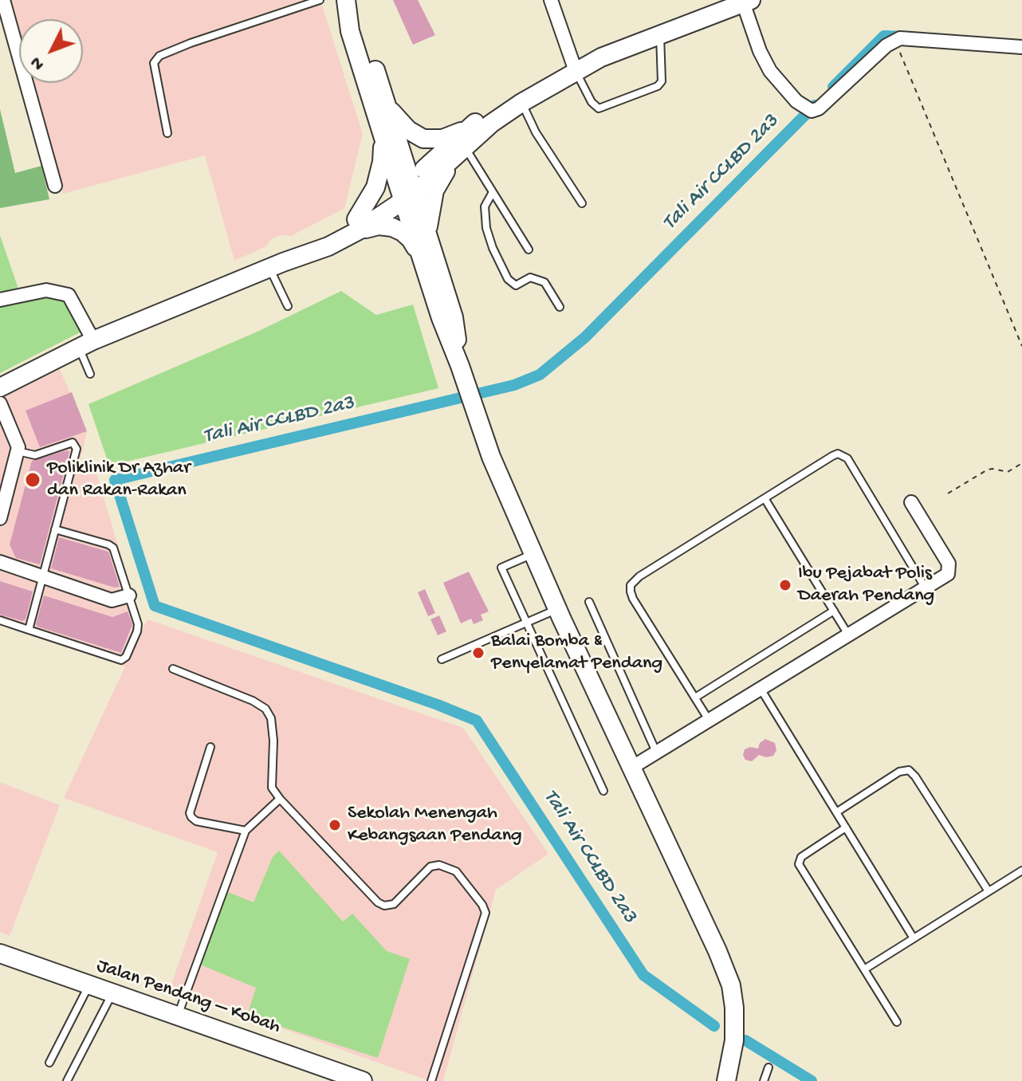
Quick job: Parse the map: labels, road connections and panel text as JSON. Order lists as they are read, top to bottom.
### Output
{
  "streets": {
    "main road": ["Jalan Pendang – Kobah"]
  },
  "water": ["Tali Air CCLBD 2a3"],
  "places": [
    "Poliklinik Dr Azhar dan Rakan-Rakan",
    "Ibu Pejabat Polis Daerah Pendang",
    "Balai Bomba & Penyelamat Pendang",
    "Sekolah Menengah Kebangsaan Pendang"
  ],
  "north": "bottom left"
}
